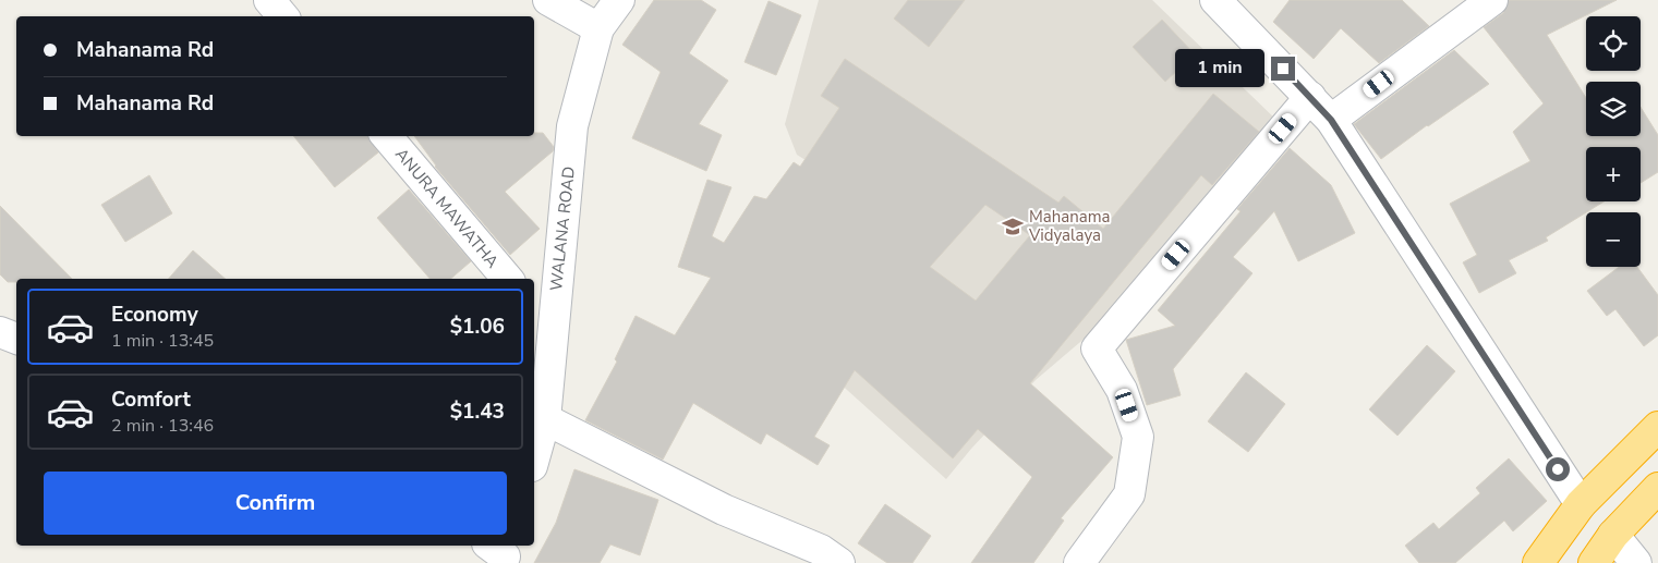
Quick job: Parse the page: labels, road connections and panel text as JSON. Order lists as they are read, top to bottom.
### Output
{
  "streets": {
    "street": ["ANURA MAWATHA", "WALANA ROAD"]
  },
  "places": {
    "school or university": ["Mahanama Vidyalaya"]
  },
  "page": {
    "map_buttons": ["+", "−"],
    "banner": ["Mahanama Rd", "Mahanama Rd"],
    "bubble": "1 min",
    "list": [
      {
        "name": "Economy",
        "note": "1 min · 13:45",
        "value": "$1.06"
      },
      {
        "name": "Comfort",
        "note": "2 min · 13:46",
        "value": "$1.43"
      }
    ],
    "buttons": "Confirm"
  }
}
